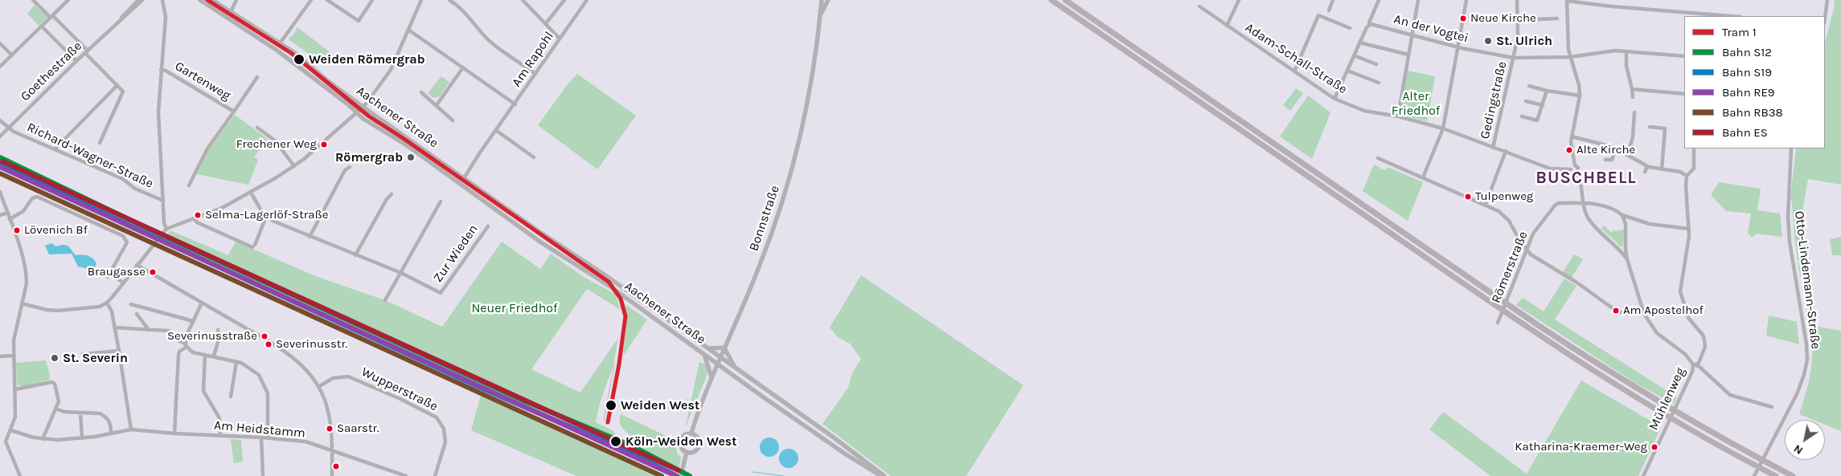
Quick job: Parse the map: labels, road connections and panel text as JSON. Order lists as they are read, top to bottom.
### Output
{
  "streets": {
    "main road": ["Aachener Straße", "Bonnstraße"],
    "street": [
      "An der Vogtei",
      "Adam-Schall-Straße",
      "Am Rapohl",
      "Goethestraße",
      "Gartenweg",
      "Gedingstraße",
      "Richard-Wagner-Straße",
      "Zur Wieden",
      "Römerstraße",
      "Otto-Lindemann-Straße",
      "Wupperstraße",
      "Mühlenweg",
      "Am Heidstamm"
    ]
  },
  "crossings": [
    ["An der Vogtei", "Adam-Schall-Straße"],
    ["An der Vogtei", "Gedingstraße"],
    ["Adam-Schall-Straße", "Gedingstraße"],
    ["Am Rapohl", "Aachener Straße"],
    ["Goethestraße", "Richard-Wagner-Straße"],
    ["Aachener Straße", "Bonnstraße"]
  ],
  "districts": ["BUSCHBELL"],
  "parks": ["Alter Friedhof", "Neuer Friedhof"],
  "places": [
    "Neue Kirche",
    "St. Ulrich",
    "Weiden Römergrab",
    "Frechener Weg",
    "Alte Kirche",
    "Römergrab",
    "Tulpenweg",
    "Selma-Lagerlöf-Straße",
    "Lövenich Bf",
    "Braugasse",
    "Am Apostelhof",
    "Severinusstraße",
    "Severinusstr.",
    "St. Severin",
    "Weiden West",
    "Saarstr.",
    "Köln-Weiden West",
    "Katharina-Kraemer-Weg"
  ],
  "lines": [
    "tram line 1",
    "rail line S12",
    "rail line ES",
    "rail line S19",
    "rail line RE9",
    "rail line RB38"
  ],
  "legend": [
    "Tram 1",
    "Bahn S12",
    "Bahn S19",
    "Bahn RE9",
    "Bahn RB38",
    "Bahn ES"
  ],
  "north": "bottom left"
}
